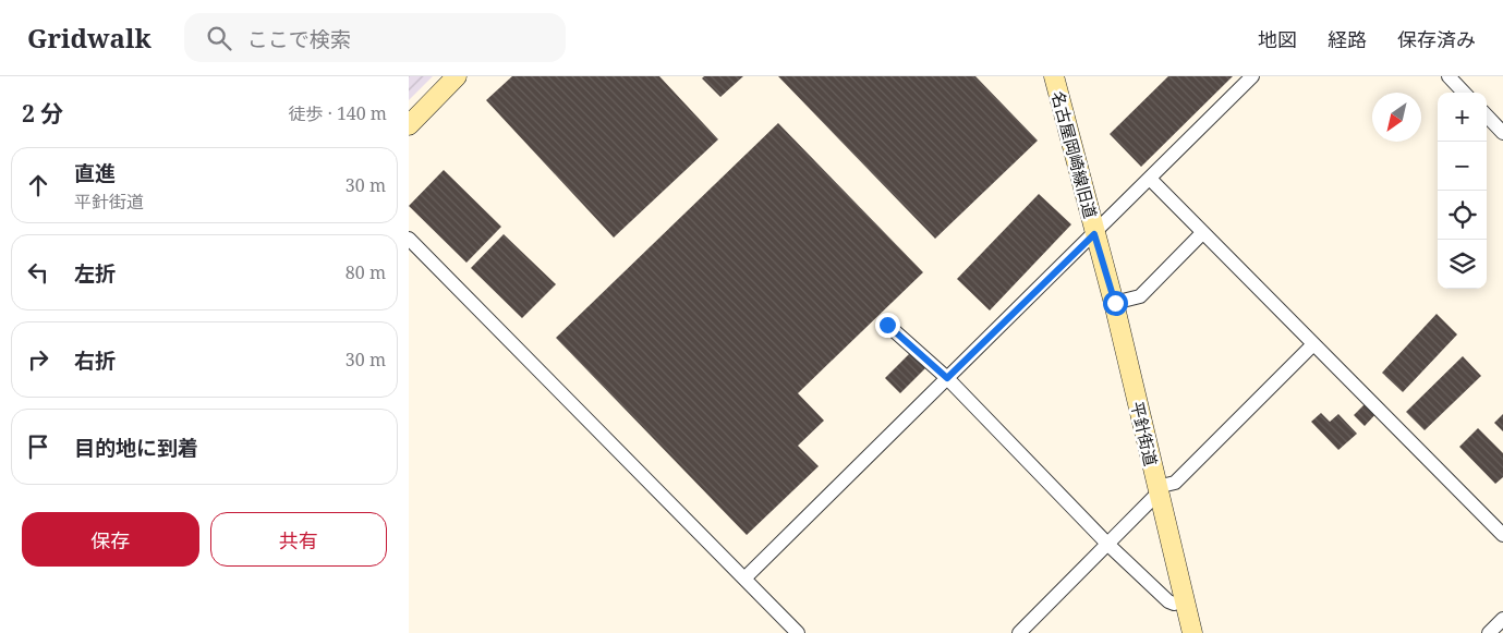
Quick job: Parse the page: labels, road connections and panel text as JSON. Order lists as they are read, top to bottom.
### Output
{
  "streets": {
    "street": ["名古屋岡崎線旧道", "平針街道"]
  },
  "crossings": [
    ["名古屋岡崎線旧道", "平針街道"]
  ],
  "north": "bottom left",
  "page": {
    "header": "Gridwalk",
    "search": "ここで検索",
    "nav": ["地図", "経路", "保存済み"],
    "heading": ["2 分", "徒歩 · 140 m"],
    "map_buttons": ["+", "−"],
    "list": [
      ["直進", "平針街道", "30 m"],
      ["左折", "80 m"],
      ["右折", "30 m"],
      "目的地に到着"
    ],
    "buttons": ["保存", "共有"]
  }
}
